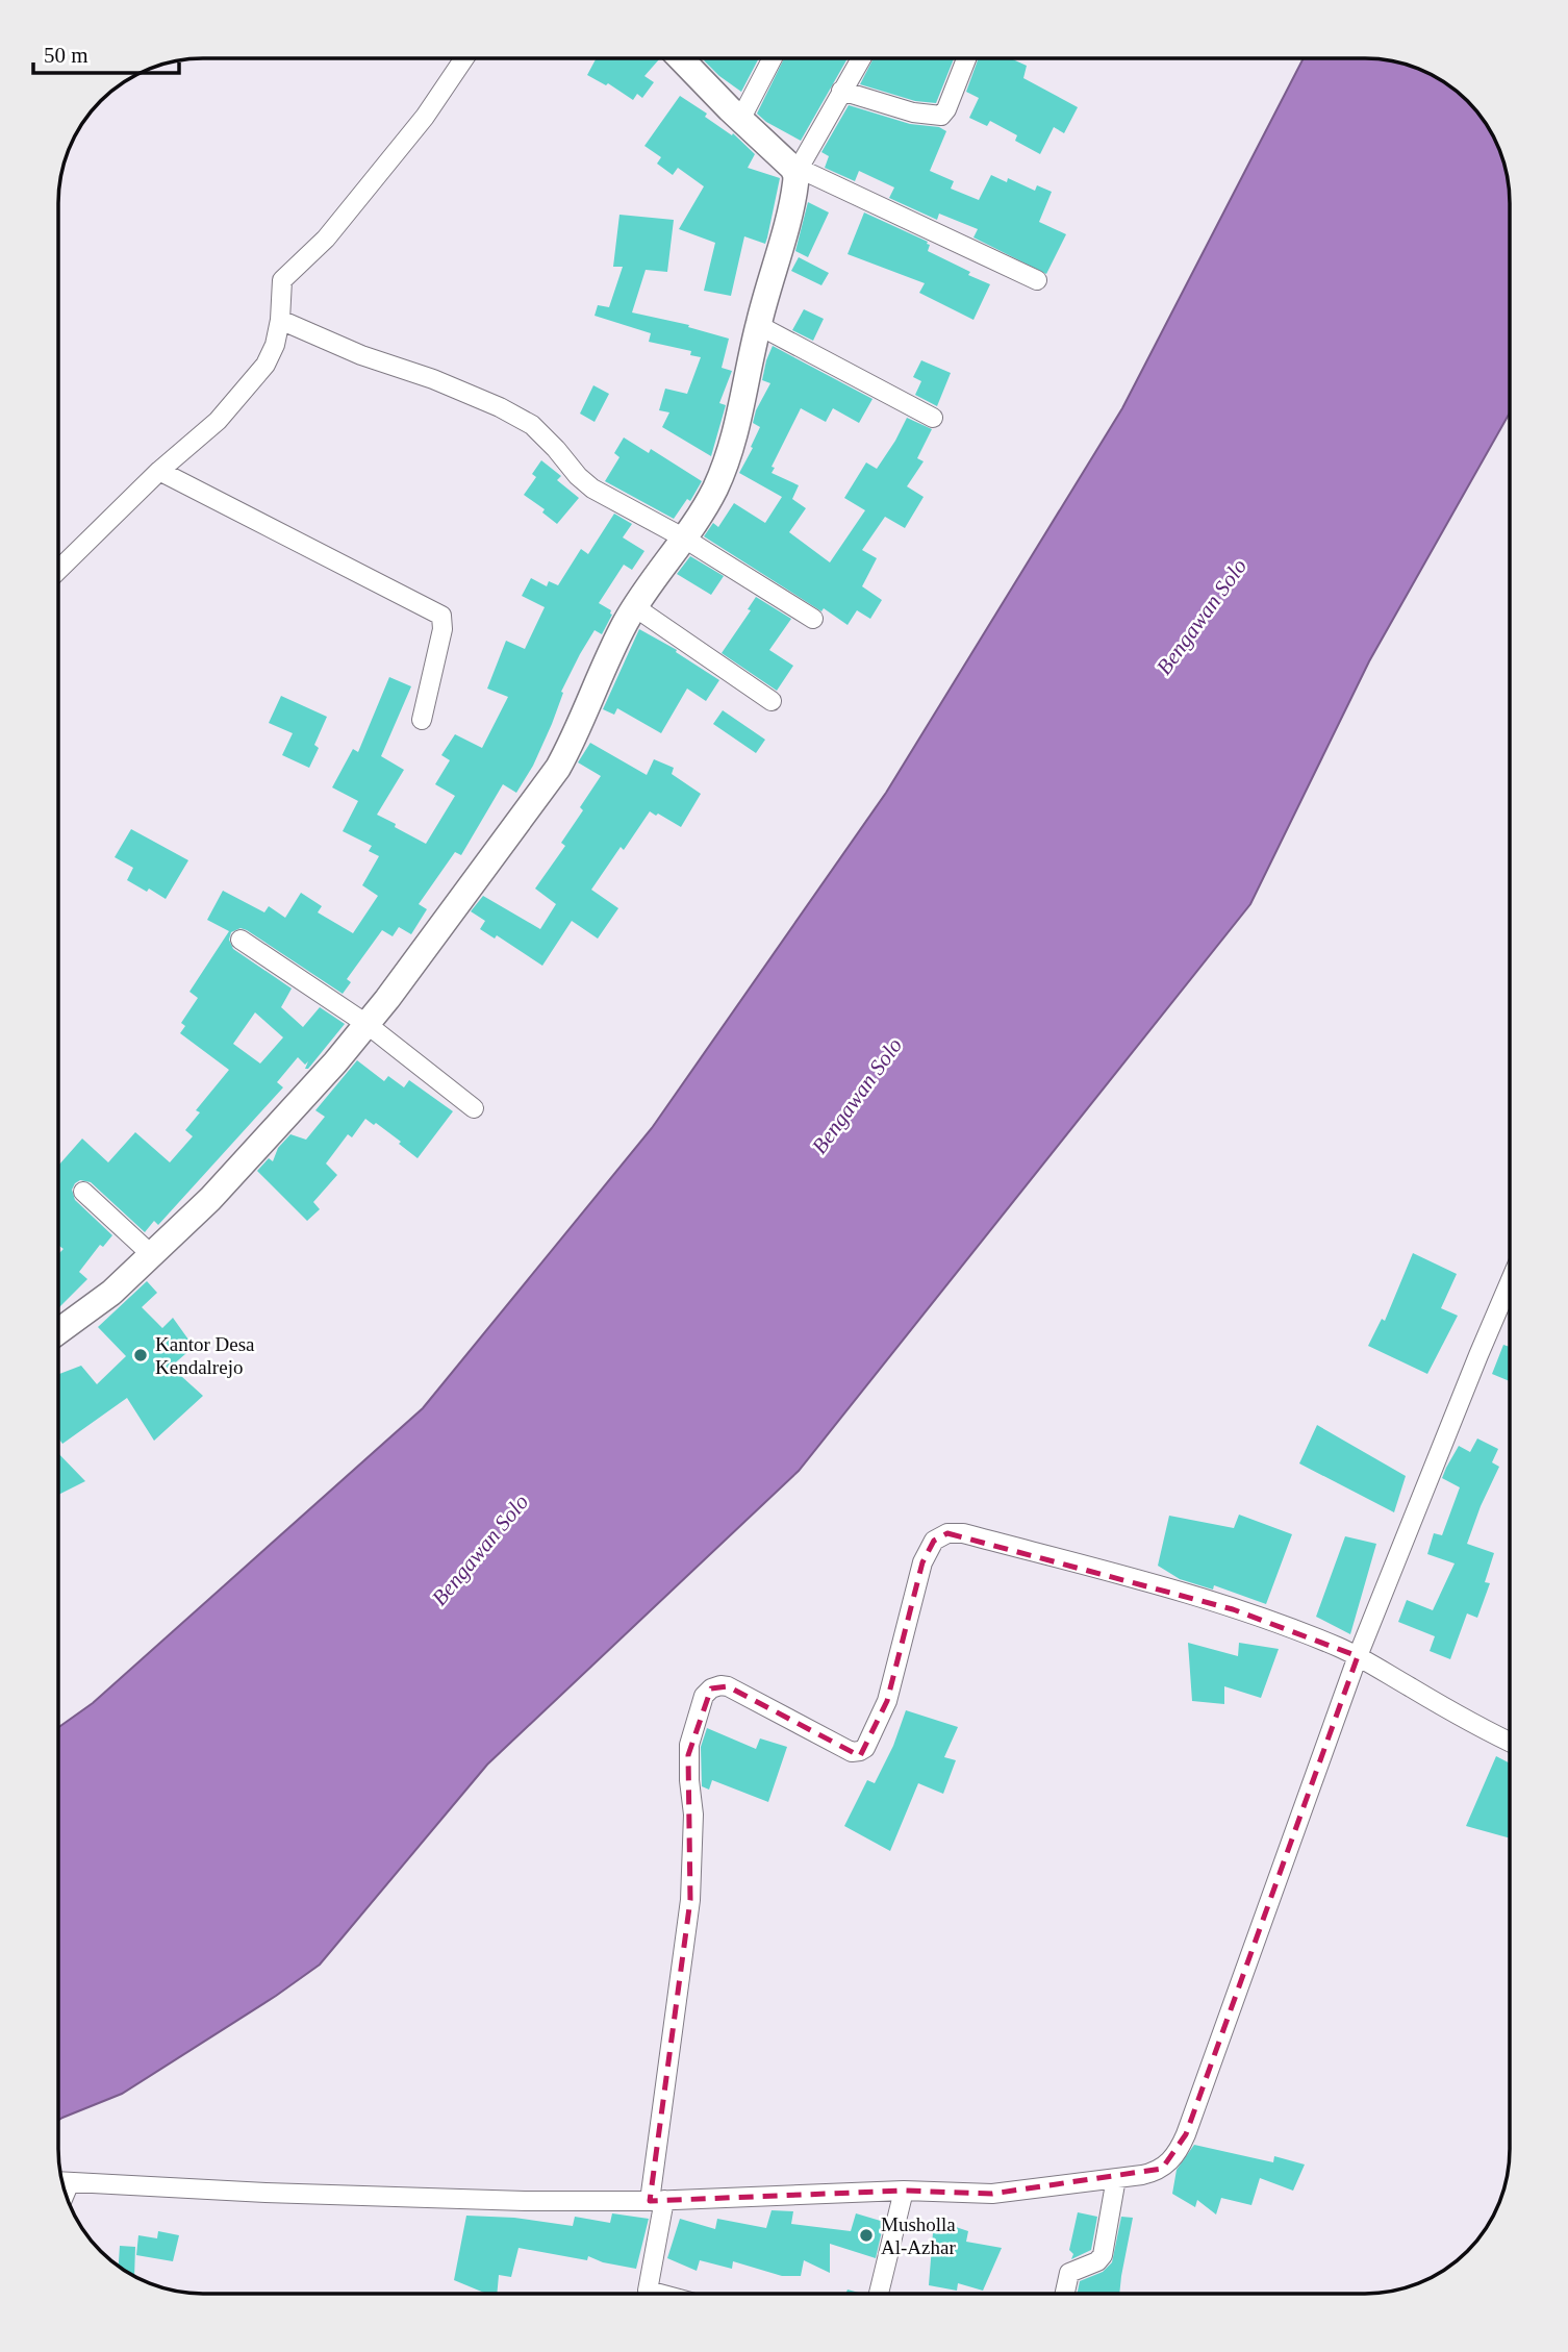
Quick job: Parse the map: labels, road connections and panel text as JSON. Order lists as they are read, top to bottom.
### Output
{
  "water": ["Bengawan Solo"],
  "places": ["Kantor Desa Kendalrejo", "Musholla Al-Azhar"],
  "scale_bar": "50 m"
}
